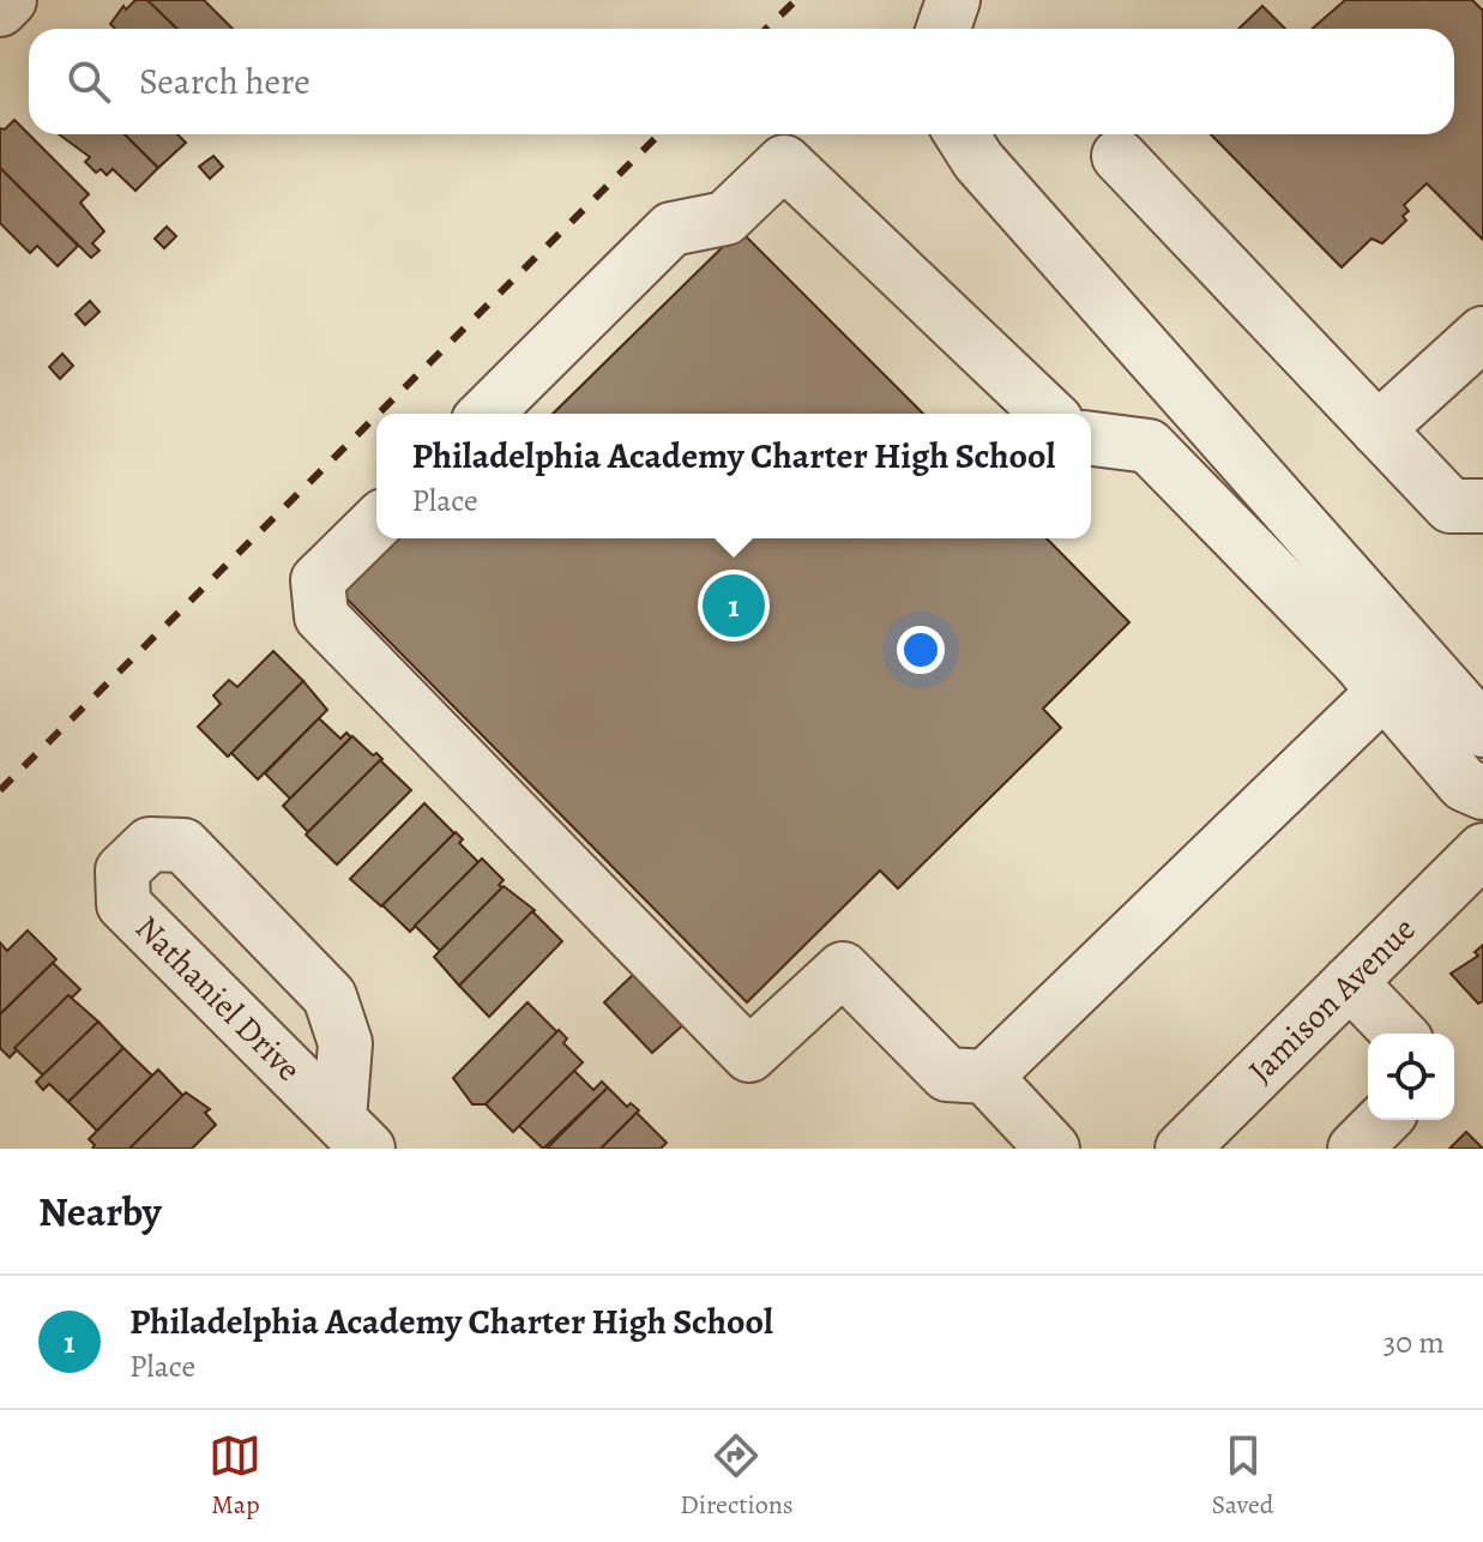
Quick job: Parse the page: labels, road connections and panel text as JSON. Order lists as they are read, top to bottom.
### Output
{
  "streets": {
    "street": ["Nathaniel Drive", "Jamison Avenue"]
  },
  "page": {
    "search": "Search here",
    "popup": ["Philadelphia Academy Charter High School", "Place"],
    "pins": "1",
    "heading": "Nearby",
    "list": [
      {
        "mark": "1",
        "name": "Philadelphia Academy Charter High School",
        "note": "Place",
        "value": "30 m"
      }
    ],
    "nav": ["Map", "Directions", "Saved"]
  }
}
